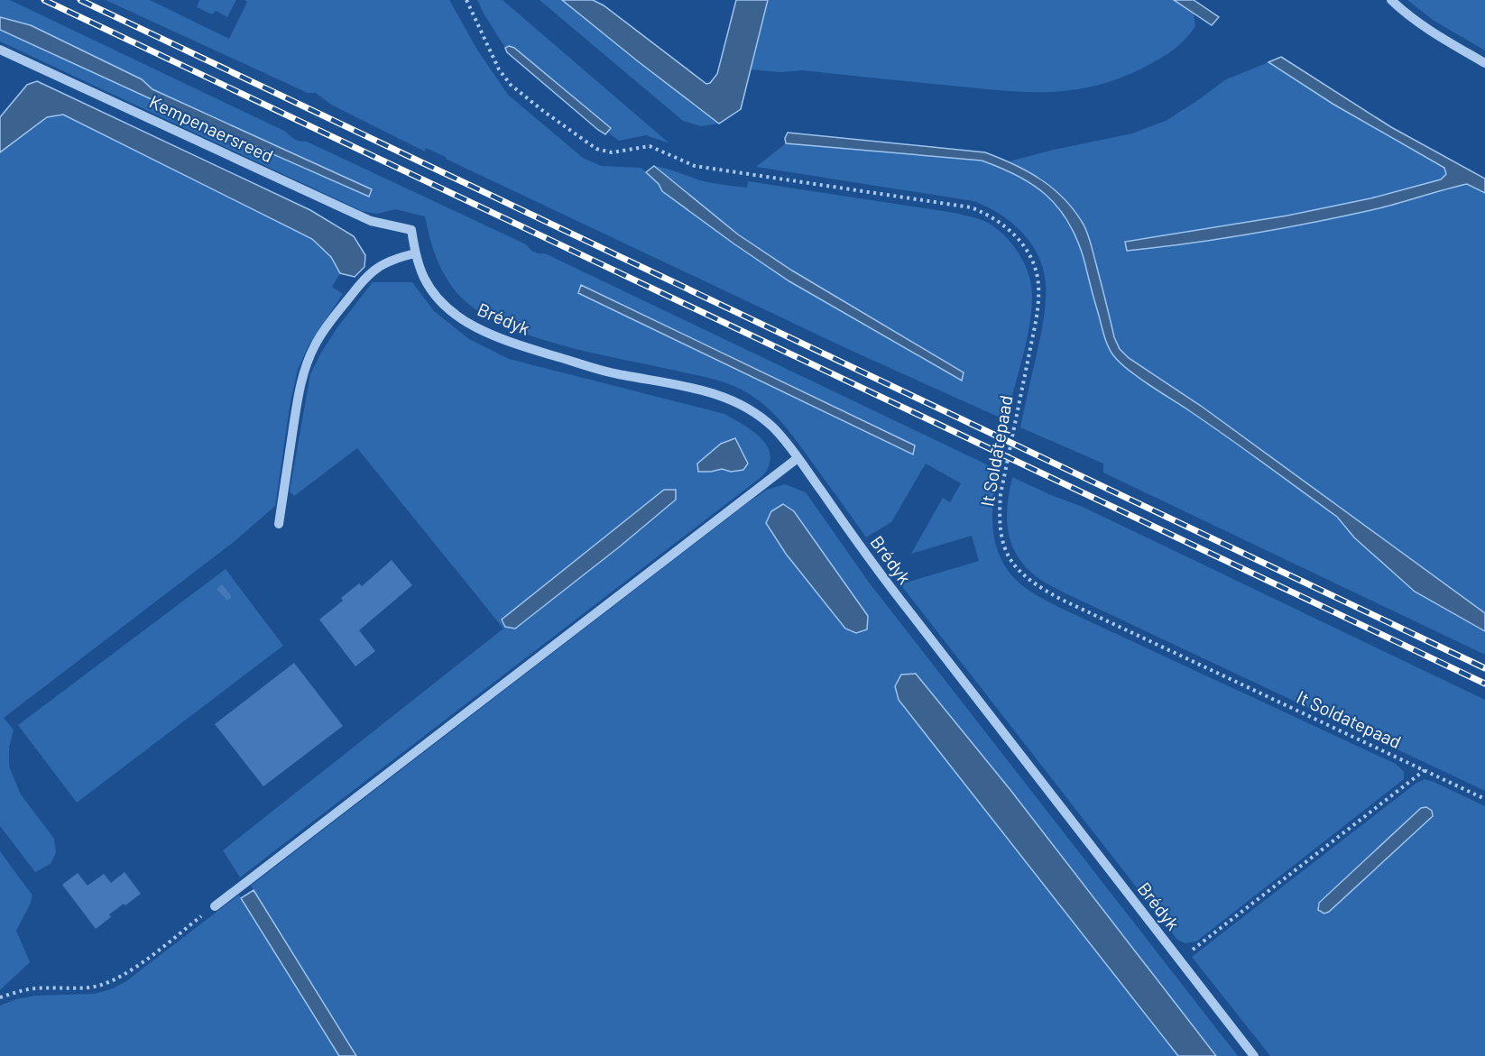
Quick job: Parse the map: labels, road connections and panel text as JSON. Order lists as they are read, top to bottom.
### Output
{
  "streets": {
    "street": ["Kempenaersreed", "Brédyk"],
    "path": ["It Soldatepaad"]
  },
  "crossings": [
    ["Kempenaersreed", "Brédyk"]
  ]
}
